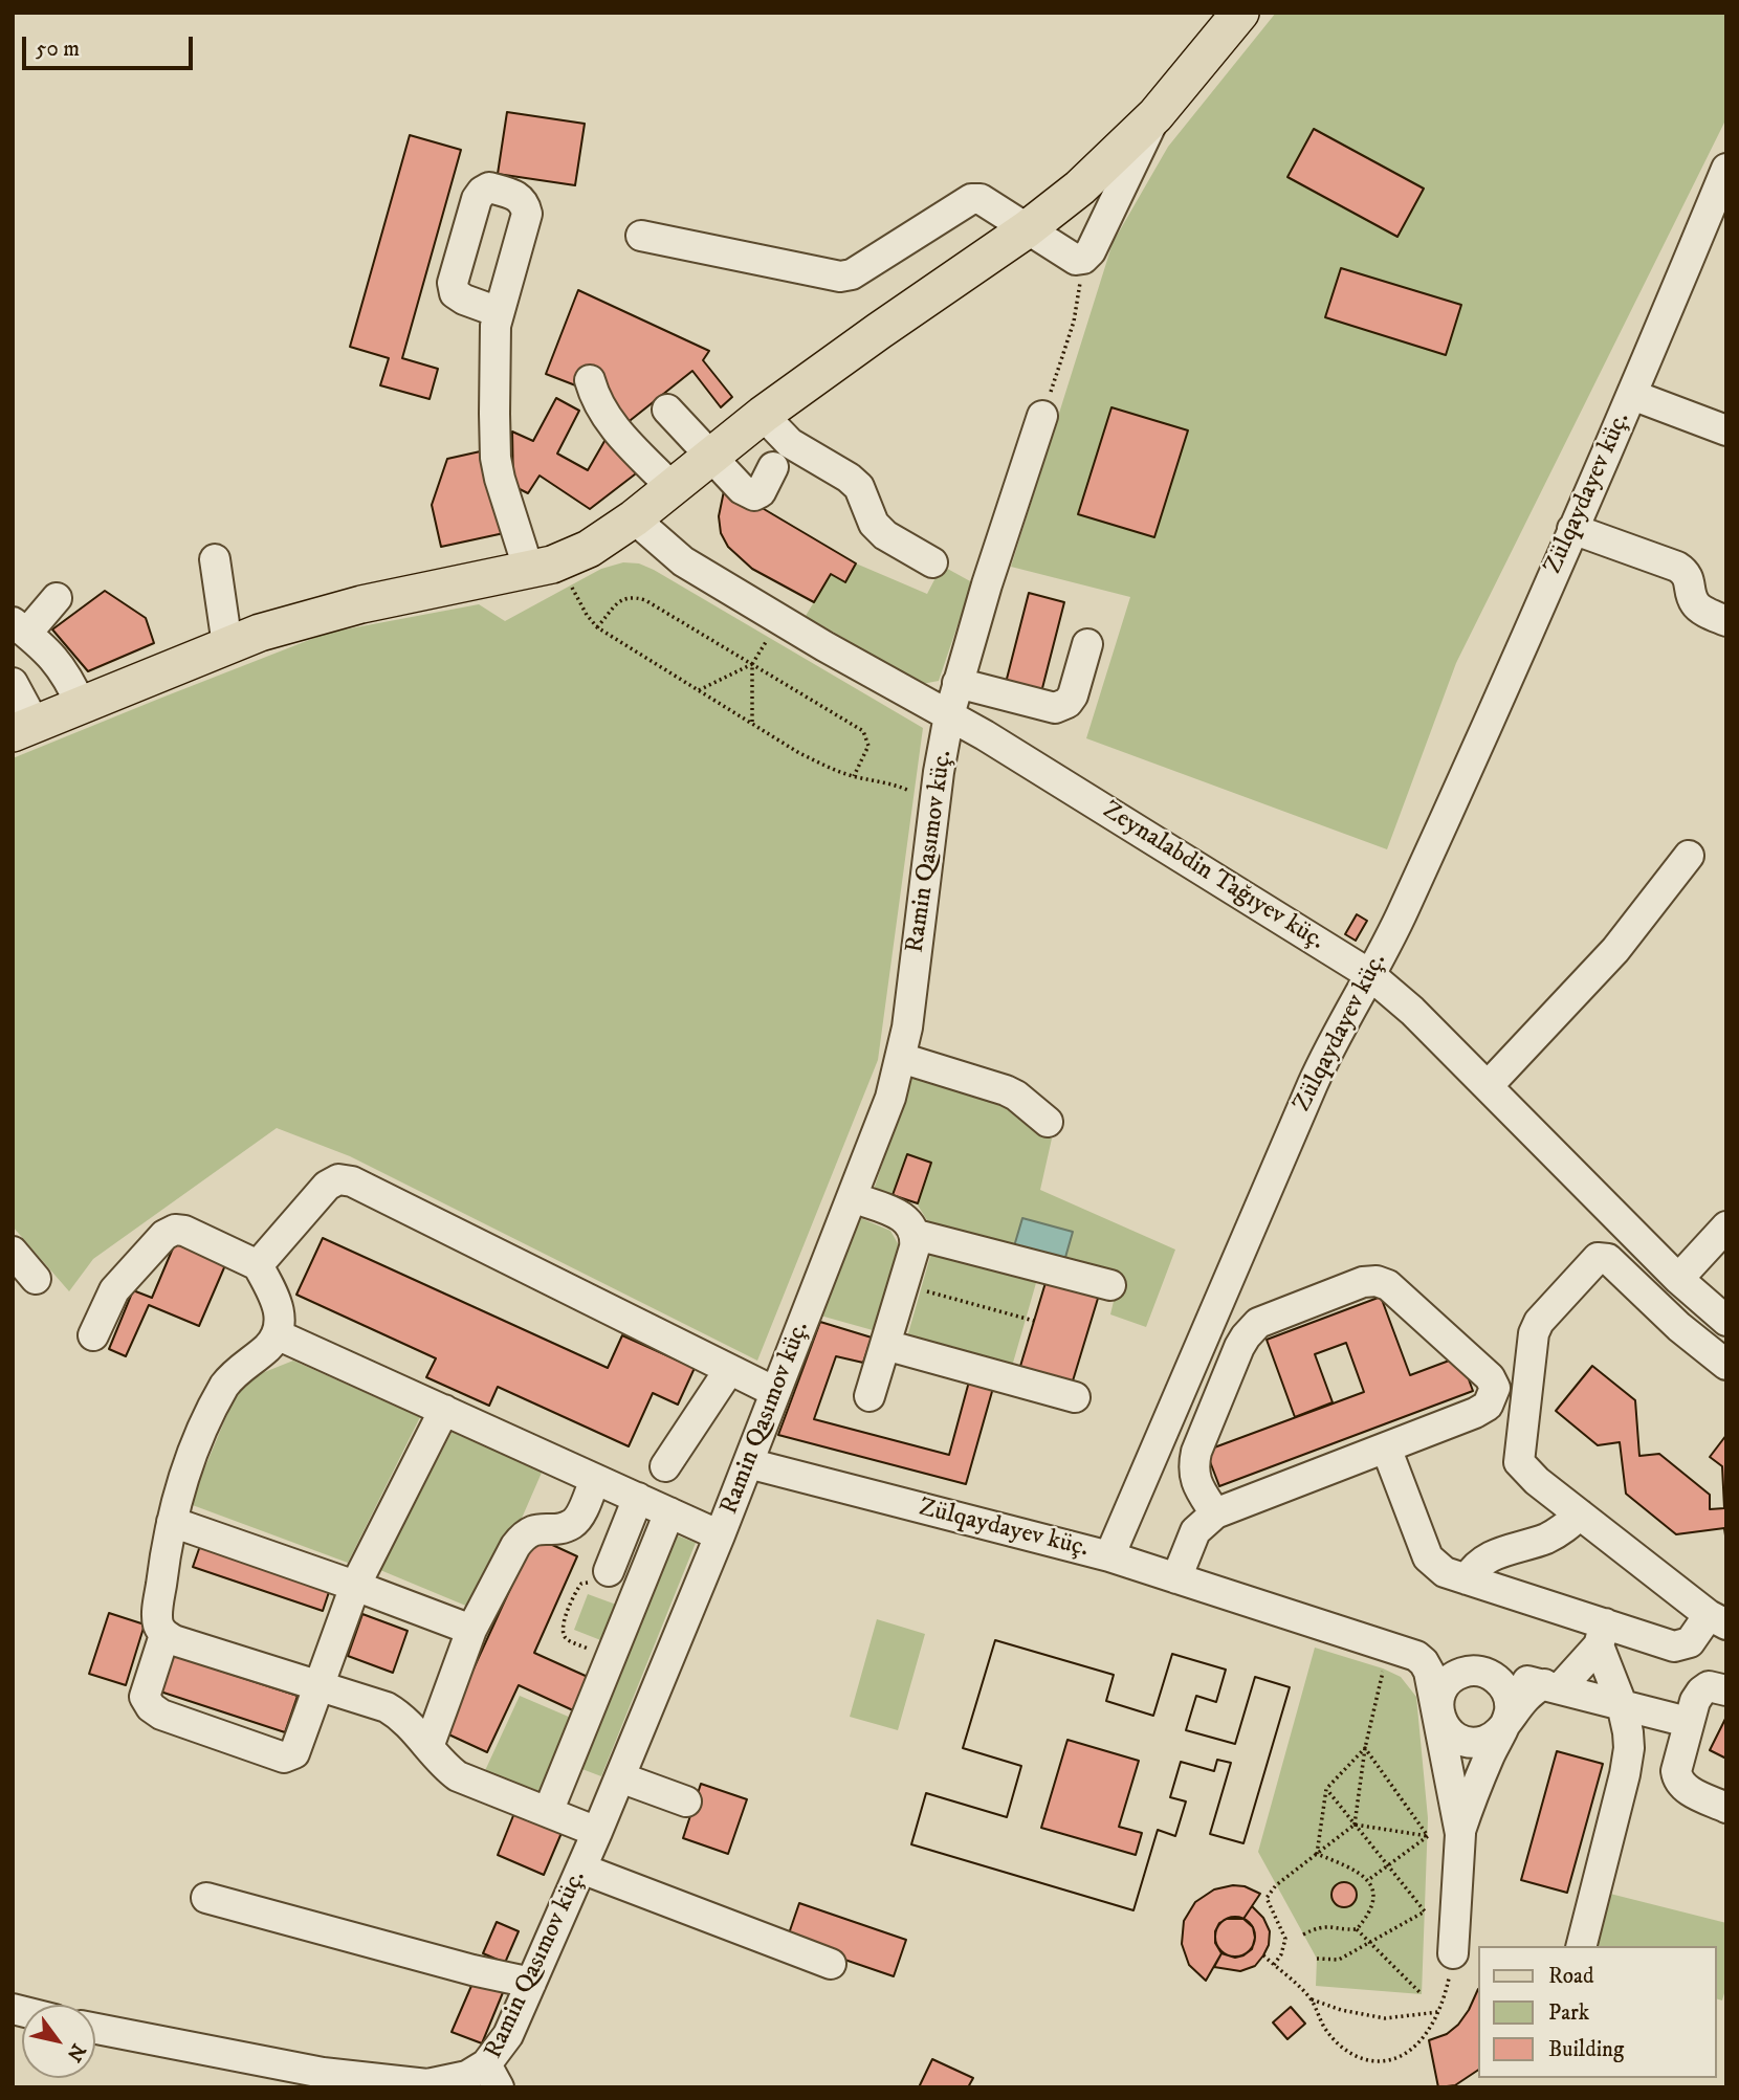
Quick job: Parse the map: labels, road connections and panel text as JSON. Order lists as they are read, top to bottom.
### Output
{
  "streets": {
    "street": ["Zülqaydayev küç.", "Ramin Qasımov küç.", "Zeynalabdin Tağıyev küç."]
  },
  "crossings": [
    ["Zülqaydayev küç.", "Ramin Qasımov küç."],
    ["Zülqaydayev küç.", "Zeynalabdin Tağıyev küç."],
    ["Ramin Qasımov küç.", "Zeynalabdin Tağıyev küç."]
  ],
  "legend": ["Road", "Park", "Building"],
  "scale_bar": "50 m",
  "north": "bottom right"
}
